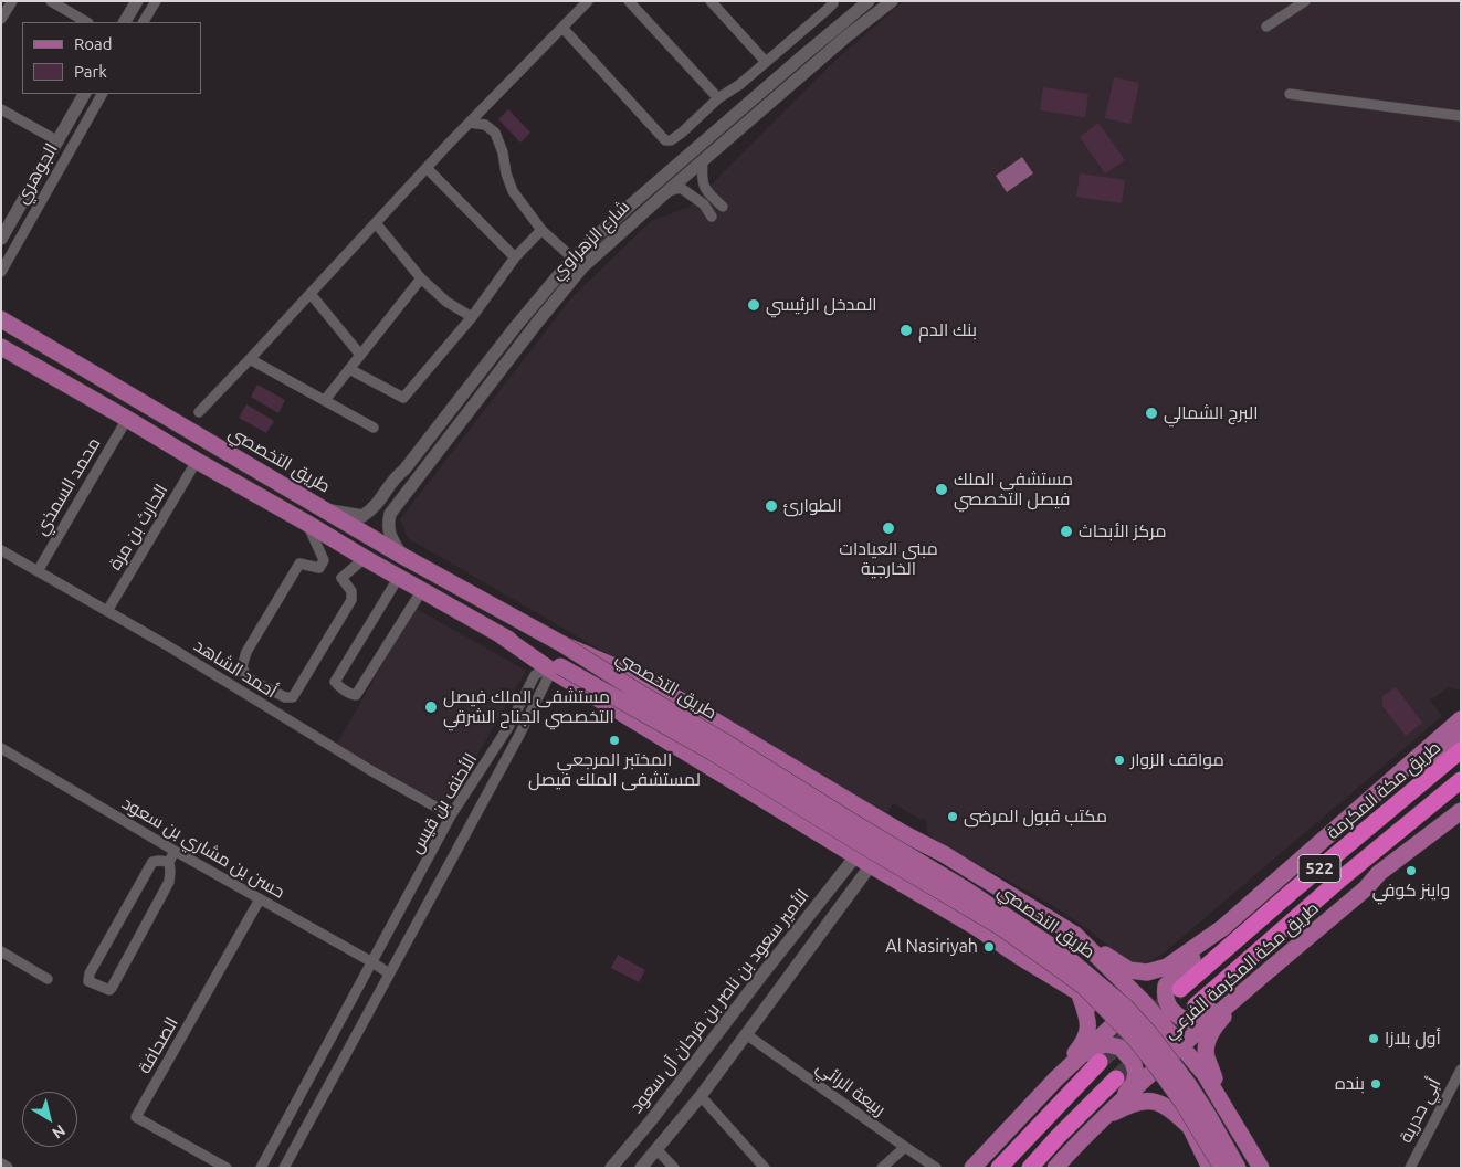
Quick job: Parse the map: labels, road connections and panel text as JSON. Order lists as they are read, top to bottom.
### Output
{
  "streets": {
    "highway": ["طريق مكة المكرمة", "522"],
    "main road": ["طريق التخصصي", "طريق مكة المكرمة الفرعي"],
    "street": [
      "الجوهري",
      "شارع الزهراوي",
      "محمد السمذي",
      "الحارث بن مرة",
      "أحمد الشاهد",
      "الأحنف بن قيس",
      "حسن بن مشاري بن سعود",
      "الأمير سعود بن ناصر بن فرحان آل سعود",
      "الصحافة",
      "ربيعة الرائي",
      "أبي حدرية"
    ]
  },
  "crossings": [
    ["شارع الزهراوي", "طريق التخصصي"],
    ["طريق التخصصي", "محمد السمذي"],
    ["طريق التخصصي", "الحارث بن مرة"],
    ["طريق التخصصي", "الأحنف بن قيس"],
    ["محمد السمذي", "أحمد الشاهد"],
    ["الحارث بن مرة", "أحمد الشاهد"],
    ["أحمد الشاهد", "الأحنف بن قيس"],
    ["الأحنف بن قيس", "حسن بن مشاري بن سعود"],
    ["حسن بن مشاري بن سعود", "الصحافة"],
    ["الأمير سعود بن ناصر بن فرحان آل سعود", "ربيعة الرائي"]
  ],
  "places": [
    "المدخل الرئيسي",
    "بنك الدم",
    "البرج الشمالي",
    "مستشفى الملك فيصل التخصصي",
    "الطوارئ",
    "مبنى العيادات الخارجية",
    "مركز الأبحاث",
    "مستشفى الملك فيصل التخصصي الجناح الشرقي",
    "المختبر المرجعي لمستشفى الملك فيصل",
    "مواقف الزوار",
    "مكتب قبول المرضى",
    "واينز كوفي",
    "Al Nasiriyah",
    "أول بلازا",
    "بنده"
  ],
  "legend": ["Road", "Park"],
  "north": "bottom right"
}
